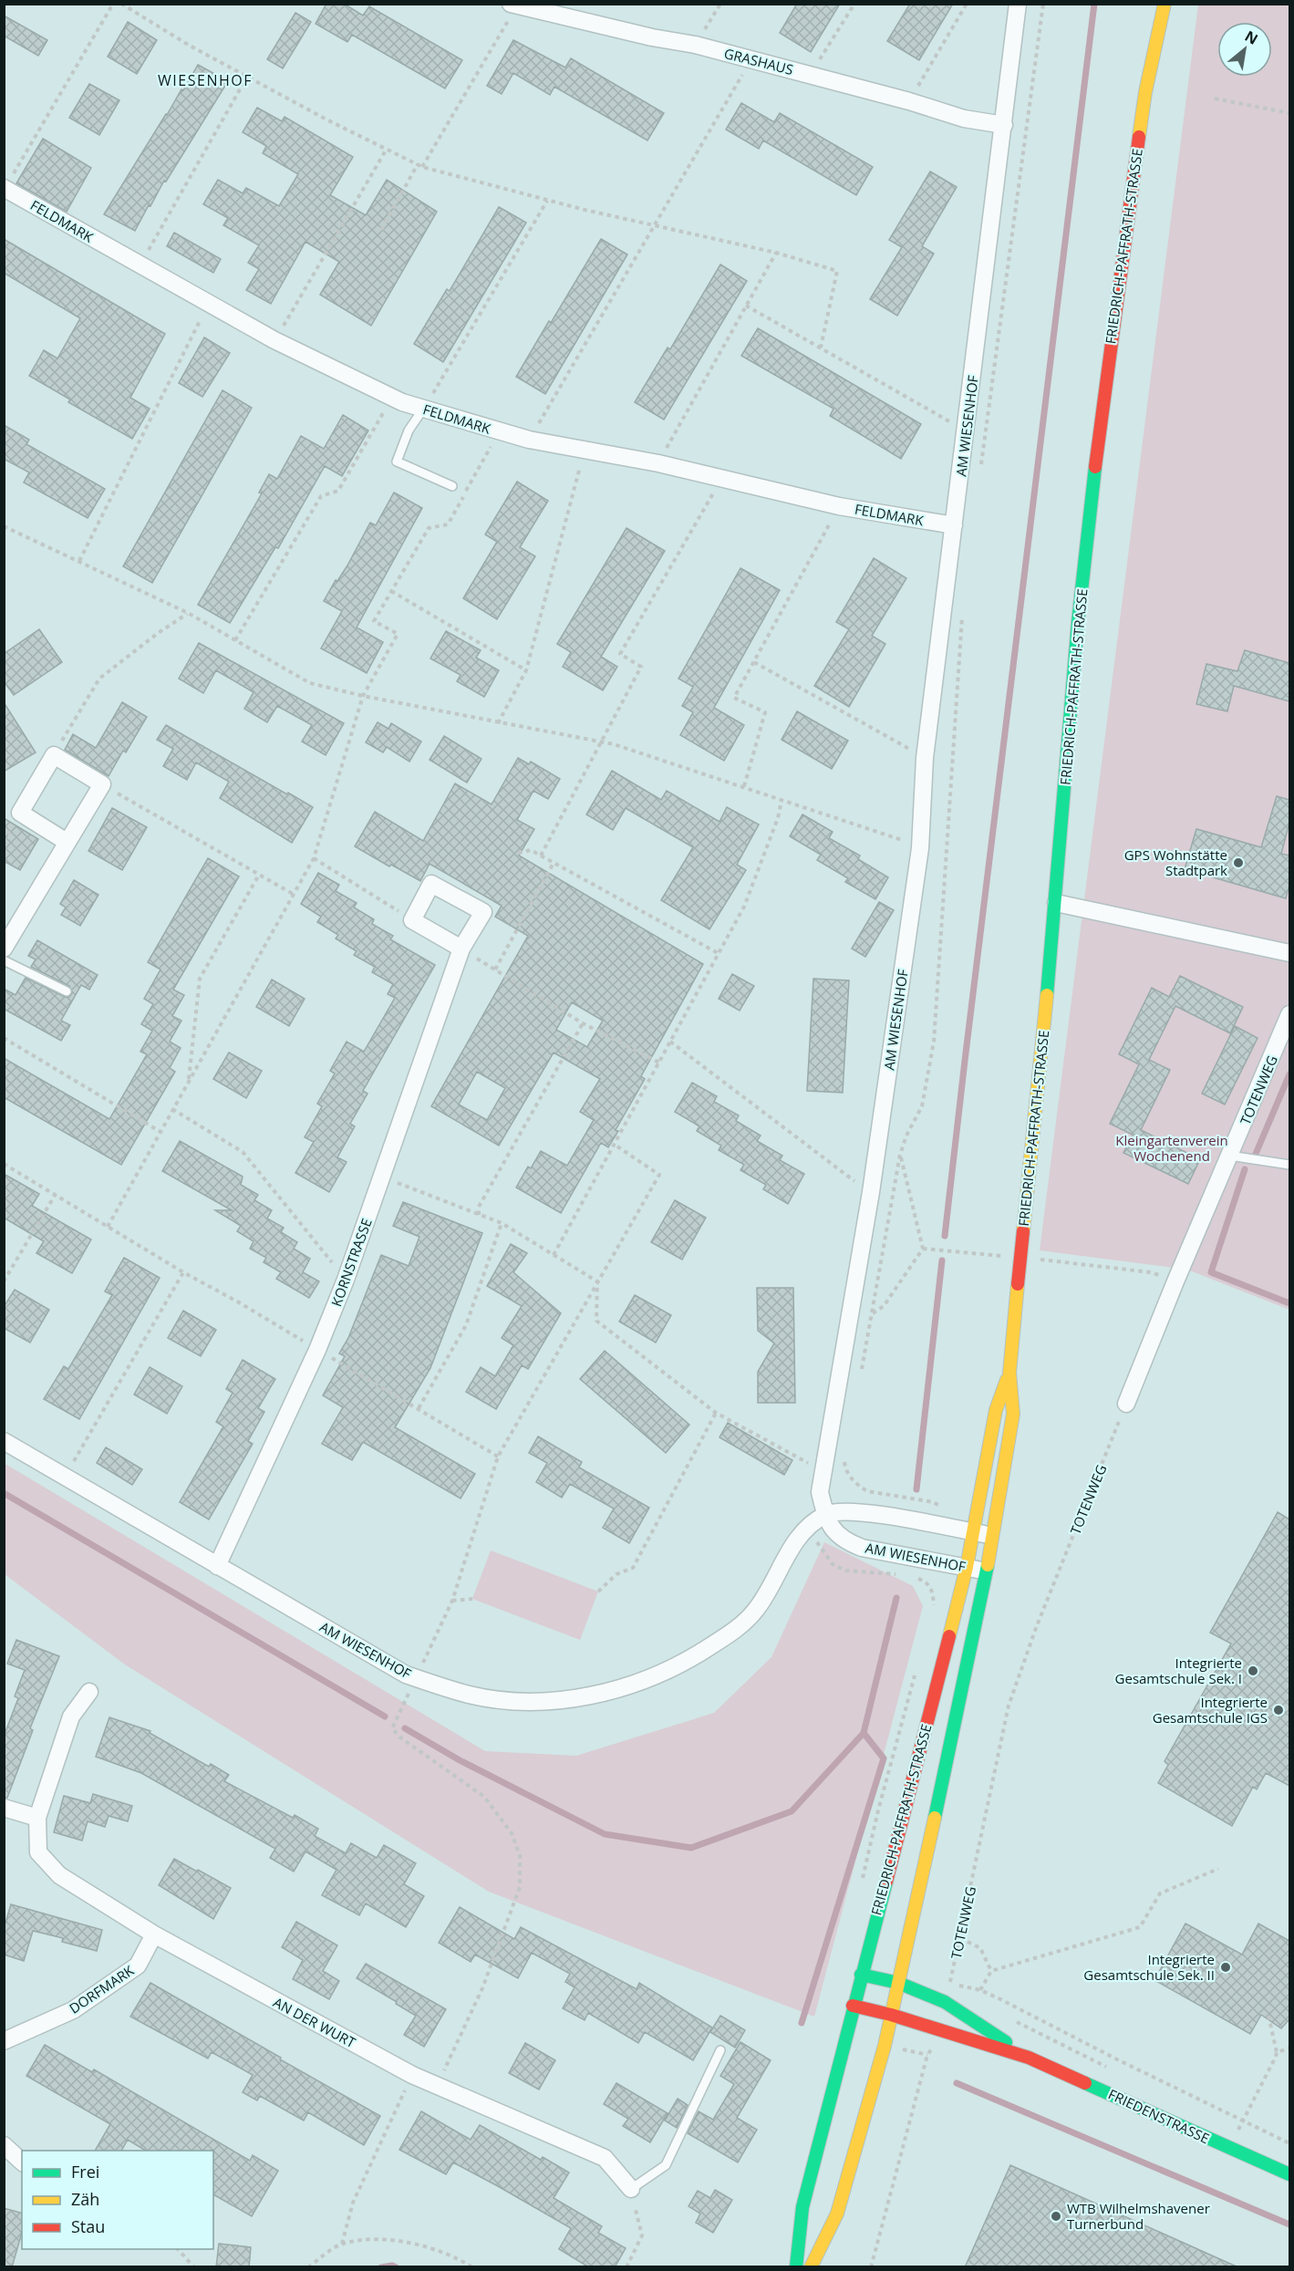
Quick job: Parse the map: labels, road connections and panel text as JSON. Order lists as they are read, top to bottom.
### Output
{
  "streets": {
    "main road": ["FRIEDRICH-PAFFRATH-STRASSE", "FRIEDENSTRASSE"],
    "street": [
      "GRASHAUS",
      "FELDMARK",
      "AM WIESENHOF",
      "TOTENWEG",
      "KORNSTRASSE",
      "DORFMARK",
      "AN DER WURT"
    ]
  },
  "crossings": [
    ["GRASHAUS", "AM WIESENHOF"],
    ["FELDMARK", "AM WIESENHOF"],
    ["FRIEDRICH-PAFFRATH-STRASSE", "AM WIESENHOF"],
    ["FRIEDRICH-PAFFRATH-STRASSE", "FRIEDENSTRASSE"],
    ["AM WIESENHOF", "KORNSTRASSE"],
    ["DORFMARK", "AN DER WURT"]
  ],
  "districts": ["WIESENHOF"],
  "parks": ["Kleingartenverein Wochenend"],
  "places": [
    "GPS Wohnstätte Stadtpark",
    "Integrierte Gesamtschule Sek. I",
    "Integrierte Gesamtschule IGS",
    "Integrierte Gesamtschule Sek. II",
    "WTB Wilhelmshavener Turnerbund"
  ],
  "legend": ["Frei", "Zäh", "Stau"],
  "north": "top right"
}
